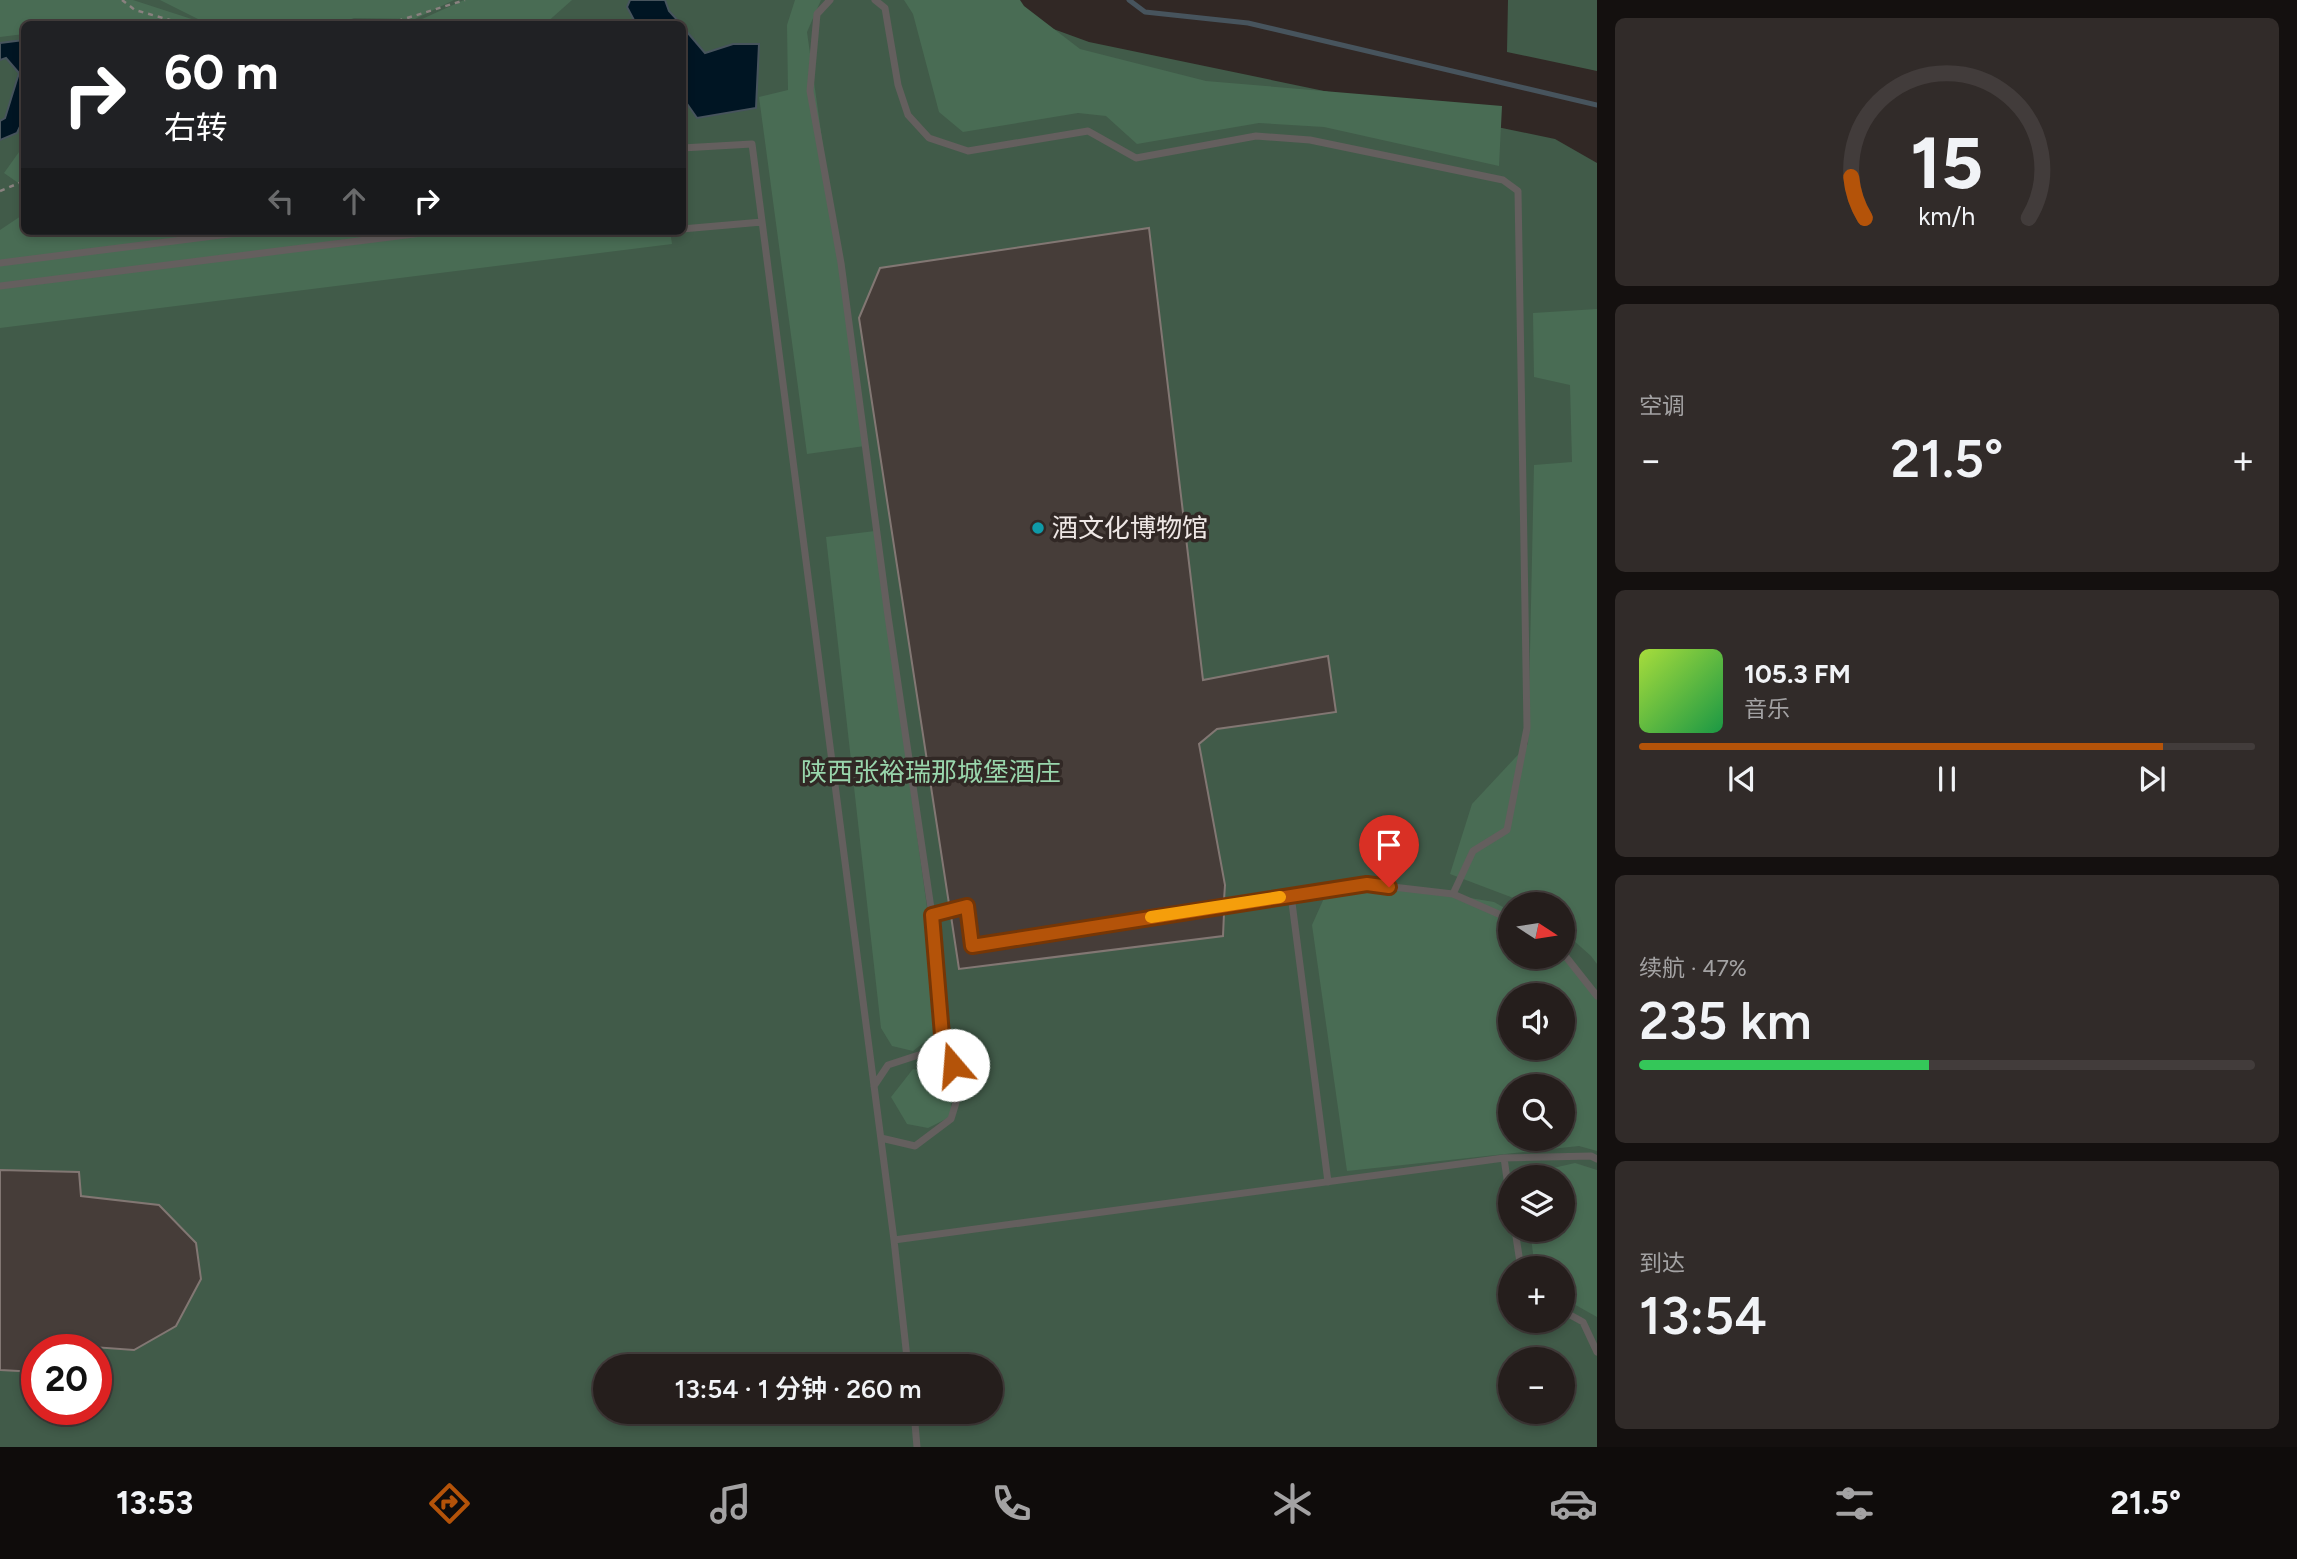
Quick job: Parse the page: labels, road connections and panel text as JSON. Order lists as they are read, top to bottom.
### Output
{
  "parks": ["陕西张裕瑞那城堡酒庄"],
  "places": ["酒文化博物馆"],
  "north": "right",
  "page": {
    "turn": ["60 m", "右转"],
    "tile": [
      "空调",
      ["续航 · 47%", "235 km"],
      ["到达", "13:54"]
    ],
    "heat": ["−", "21.5°", "+"],
    "song": ["105.3 FM", "音乐"],
    "map_buttons": ["+", "−"],
    "limit": "20",
    "trip": "13:54 · 1 分钟 · 260 m",
    "tabs": ["13:53", "21.5°"],
    "gauge": ["15", "km/h"]
  }
}
